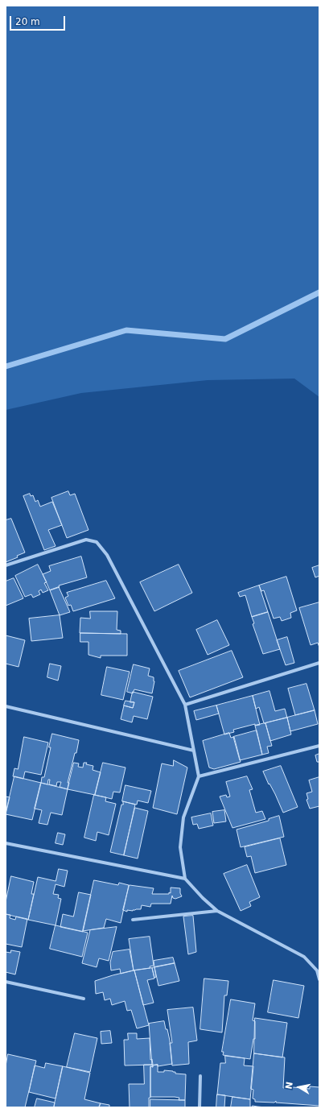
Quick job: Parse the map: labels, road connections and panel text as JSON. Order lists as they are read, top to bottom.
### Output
{
  "scale_bar": "20 m",
  "north": "left"
}
